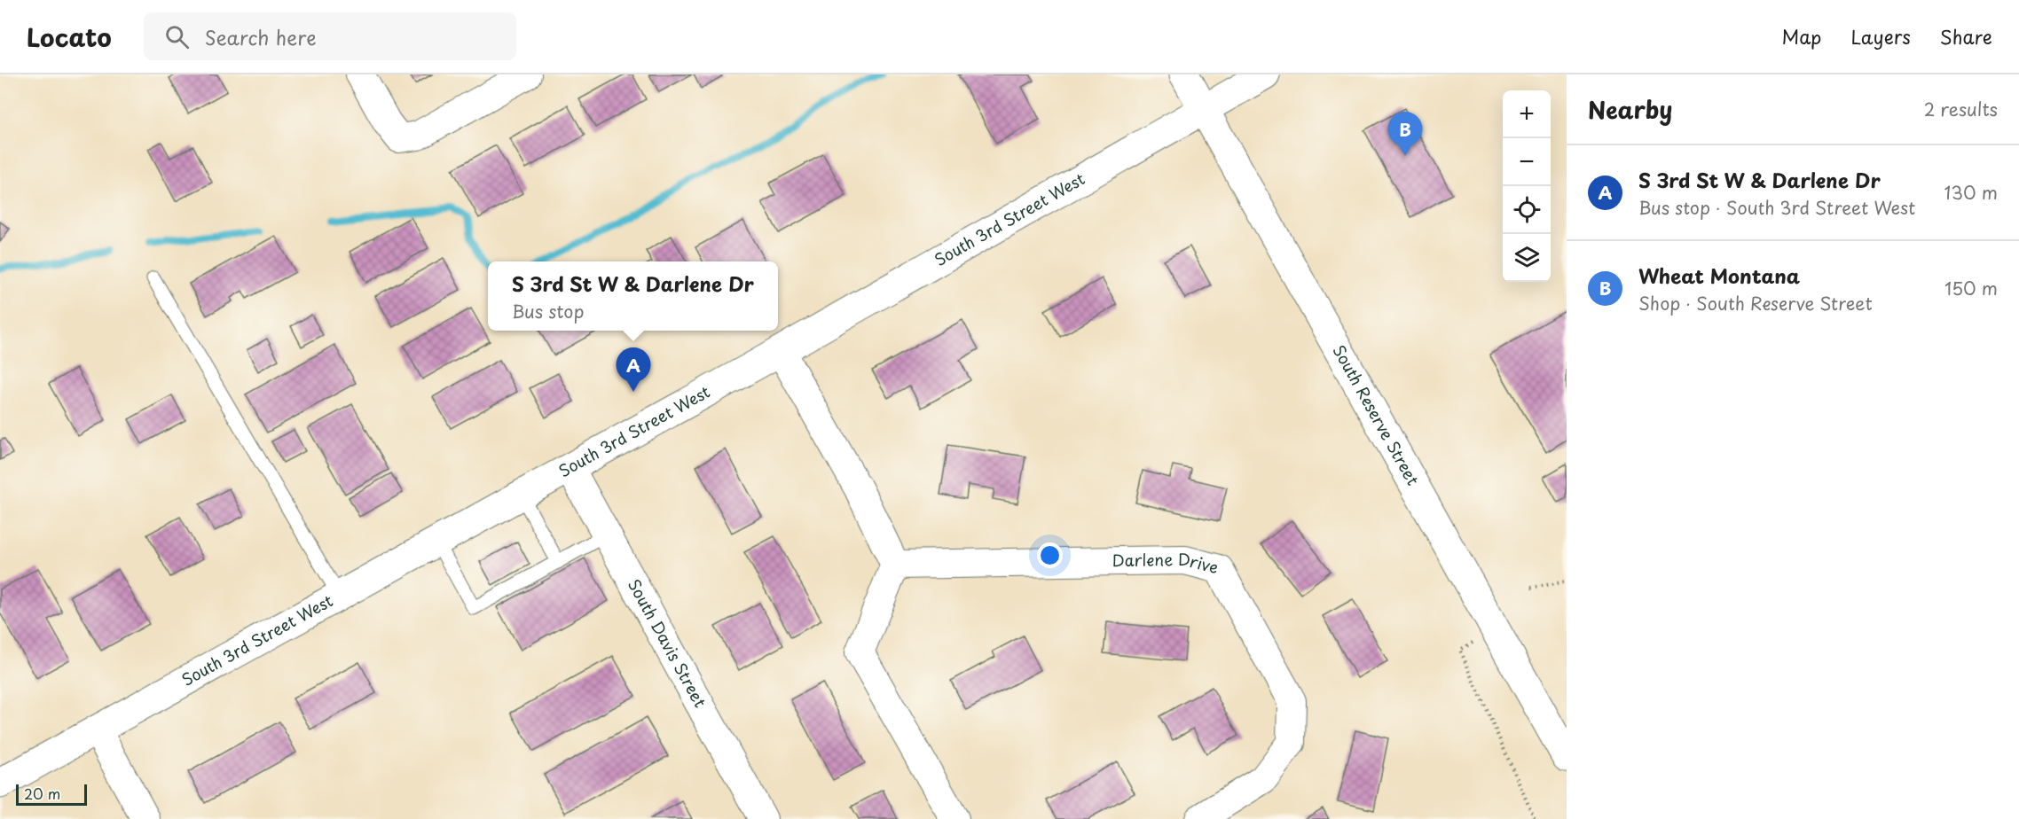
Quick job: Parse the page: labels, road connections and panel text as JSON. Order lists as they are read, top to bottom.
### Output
{
  "streets": {
    "main road": ["South 3rd Street West", "South Reserve Street"],
    "street": ["Darlene Drive", "South Davis Street"]
  },
  "crossings": [
    ["South 3rd Street West", "South Reserve Street"],
    ["South 3rd Street West", "South Davis Street"]
  ],
  "scale_bar": "20 m",
  "page": {
    "header": "Locato",
    "search": "Search here",
    "nav": ["Map", "Layers", "Share"],
    "heading": ["Nearby", "2 results"],
    "map_buttons": ["+", "−"],
    "pins": ["B", "A"],
    "list": [
      {
        "mark": "A",
        "name": "S 3rd St W & Darlene Dr",
        "note": "Bus stop · South 3rd Street West",
        "value": "130 m"
      },
      {
        "mark": "B",
        "name": "Wheat Montana",
        "note": "Shop · South Reserve Street",
        "value": "150 m"
      }
    ],
    "popup": ["S 3rd St W & Darlene Dr", "Bus stop"],
    "scale": "20 m"
  }
}
